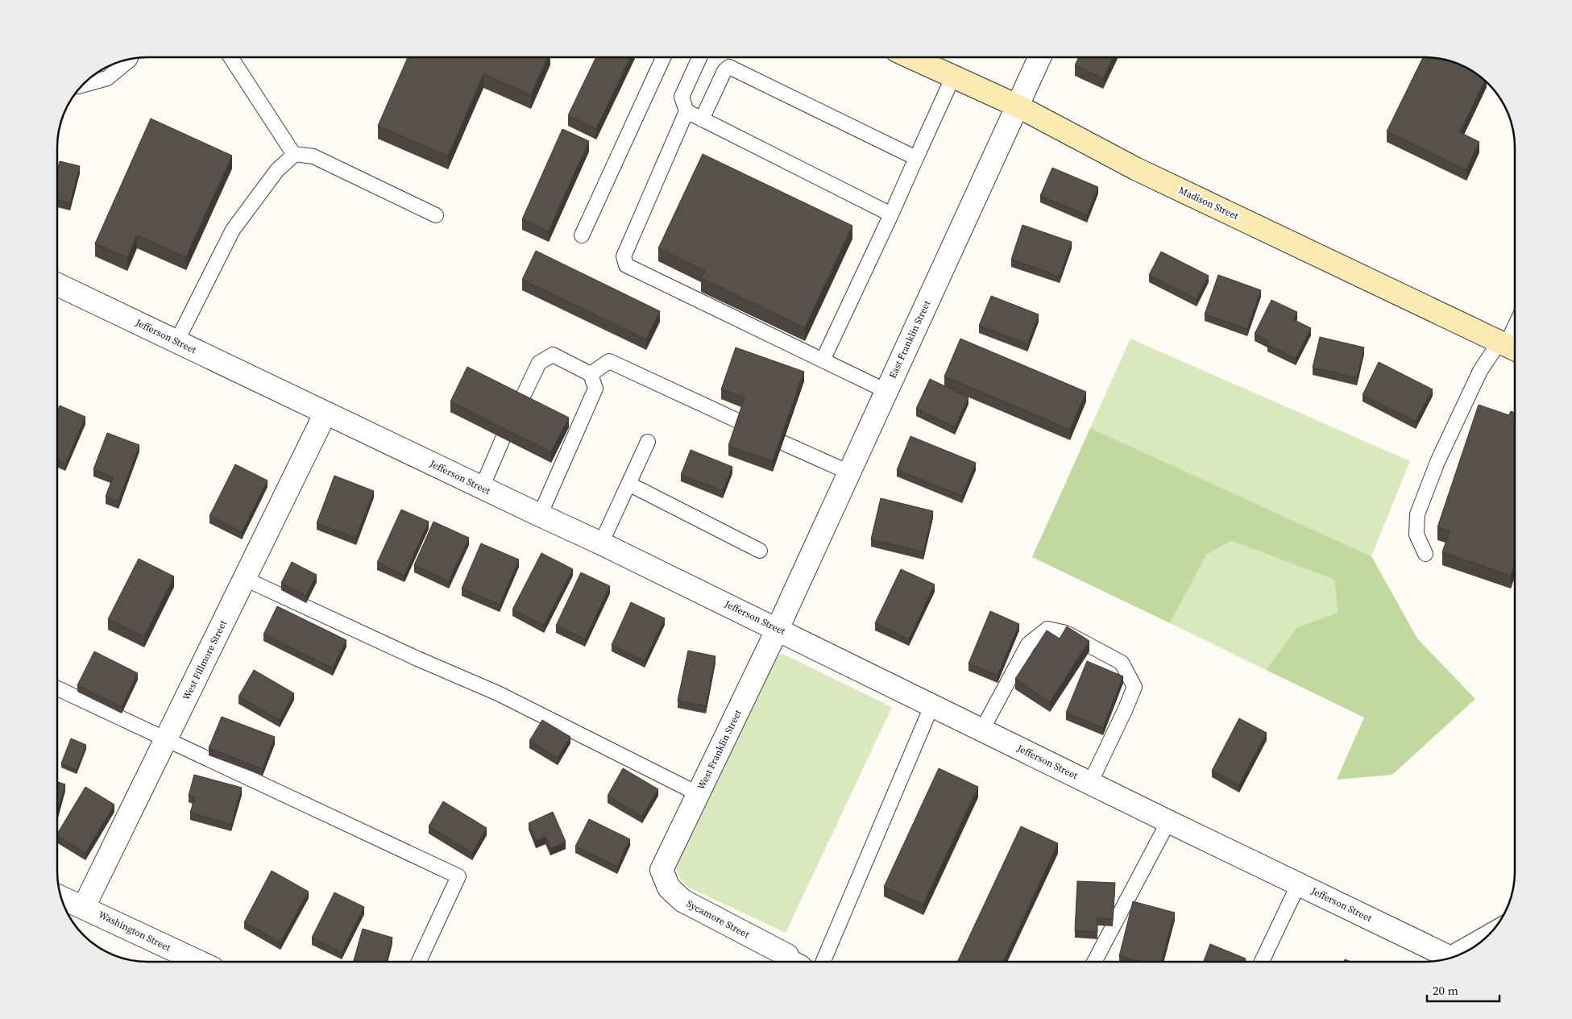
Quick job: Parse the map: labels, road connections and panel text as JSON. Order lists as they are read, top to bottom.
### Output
{
  "streets": {
    "main road": ["Madison Street"],
    "street": [
      "Jefferson Street",
      "East Franklin Street",
      "West Fillmore Street",
      "West Franklin Street",
      "Sycamore Street",
      "Washington Street"
    ]
  },
  "crossings": [
    ["Madison Street", "East Franklin Street"],
    ["Jefferson Street", "East Franklin Street"],
    ["Jefferson Street", "West Fillmore Street"],
    ["Jefferson Street", "West Franklin Street"],
    ["East Franklin Street", "West Franklin Street"],
    ["West Fillmore Street", "Washington Street"],
    ["West Franklin Street", "Sycamore Street"]
  ],
  "scale_bar": "20 m"
}
